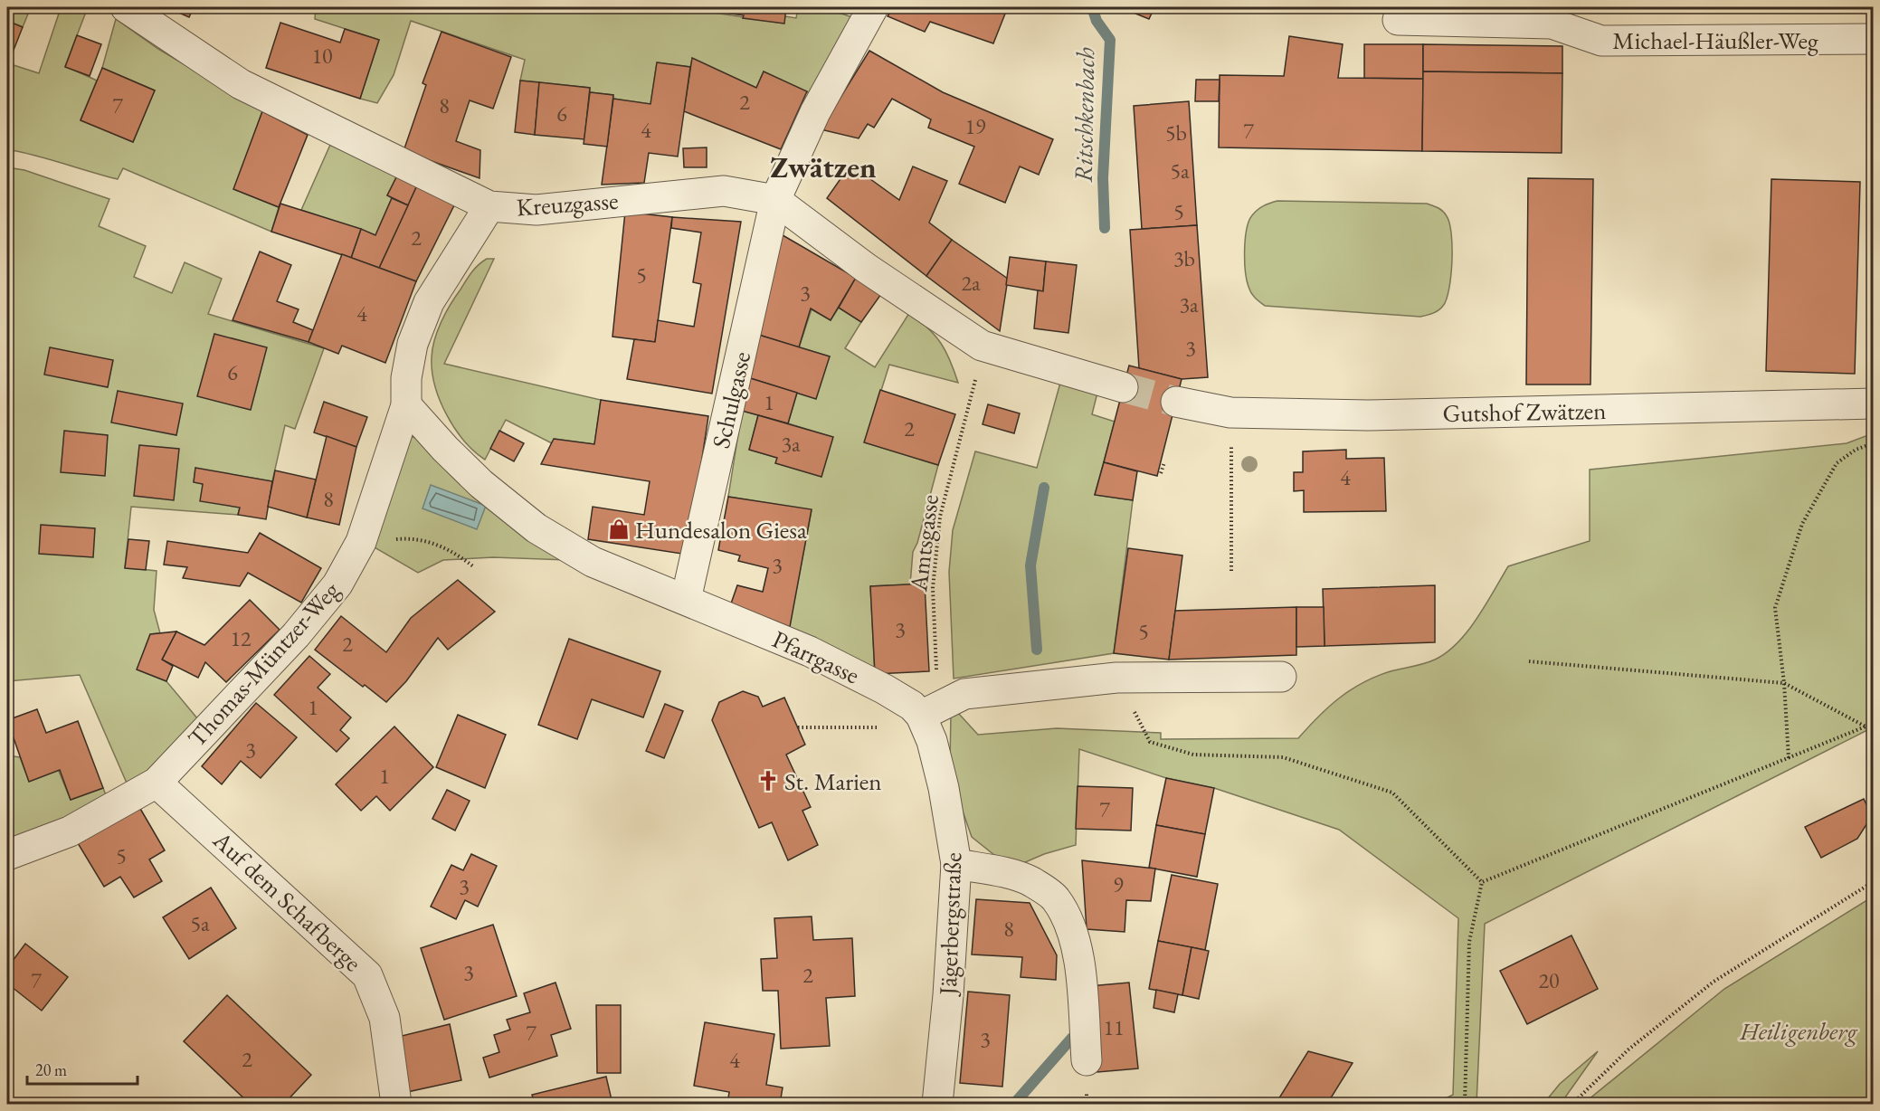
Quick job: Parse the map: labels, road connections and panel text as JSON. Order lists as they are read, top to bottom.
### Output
{
  "streets": {
    "street": [
      "Michael-Häußler-Weg",
      "Kreuzgasse",
      "Schulgasse",
      "Gutshof Zwätzen",
      "Pfarrgasse",
      "Thomas-Müntzer-Weg",
      "Auf dem Schafberge",
      "Jägerbergstraße"
    ],
    "path": ["Amtsgasse"]
  },
  "crossings": [
    ["Kreuzgasse", "Schulgasse"],
    ["Kreuzgasse", "Thomas-Müntzer-Weg"],
    ["Schulgasse", "Pfarrgasse"],
    ["Pfarrgasse", "Thomas-Müntzer-Weg"],
    ["Pfarrgasse", "Jägerbergstraße"],
    ["Thomas-Müntzer-Weg", "Auf dem Schafberge"]
  ],
  "districts": ["Zwätzen"],
  "water": ["Ritschkenbach"],
  "parks": ["Heiligenberg"],
  "places": {
    "shop": ["Hundesalon Giesa"],
    "church": ["St. Marien"]
  },
  "house_numbers": [
    "10",
    "2",
    "7",
    "8",
    "6",
    "19",
    "4",
    "7",
    "5b",
    "5a",
    "5",
    "2",
    "3b",
    "5",
    "2a",
    "3",
    "3a",
    "4",
    "3",
    "6",
    "1",
    "2",
    "3a",
    "4",
    "8",
    "3",
    "3",
    "5",
    "12",
    "2",
    "1",
    "3",
    "1",
    "7",
    "5",
    "9",
    "3",
    "5a",
    "8",
    "3",
    "2",
    "7",
    "20",
    "11",
    "7",
    "3",
    "2",
    "4"
  ],
  "scale_bar": "20 m"
}
